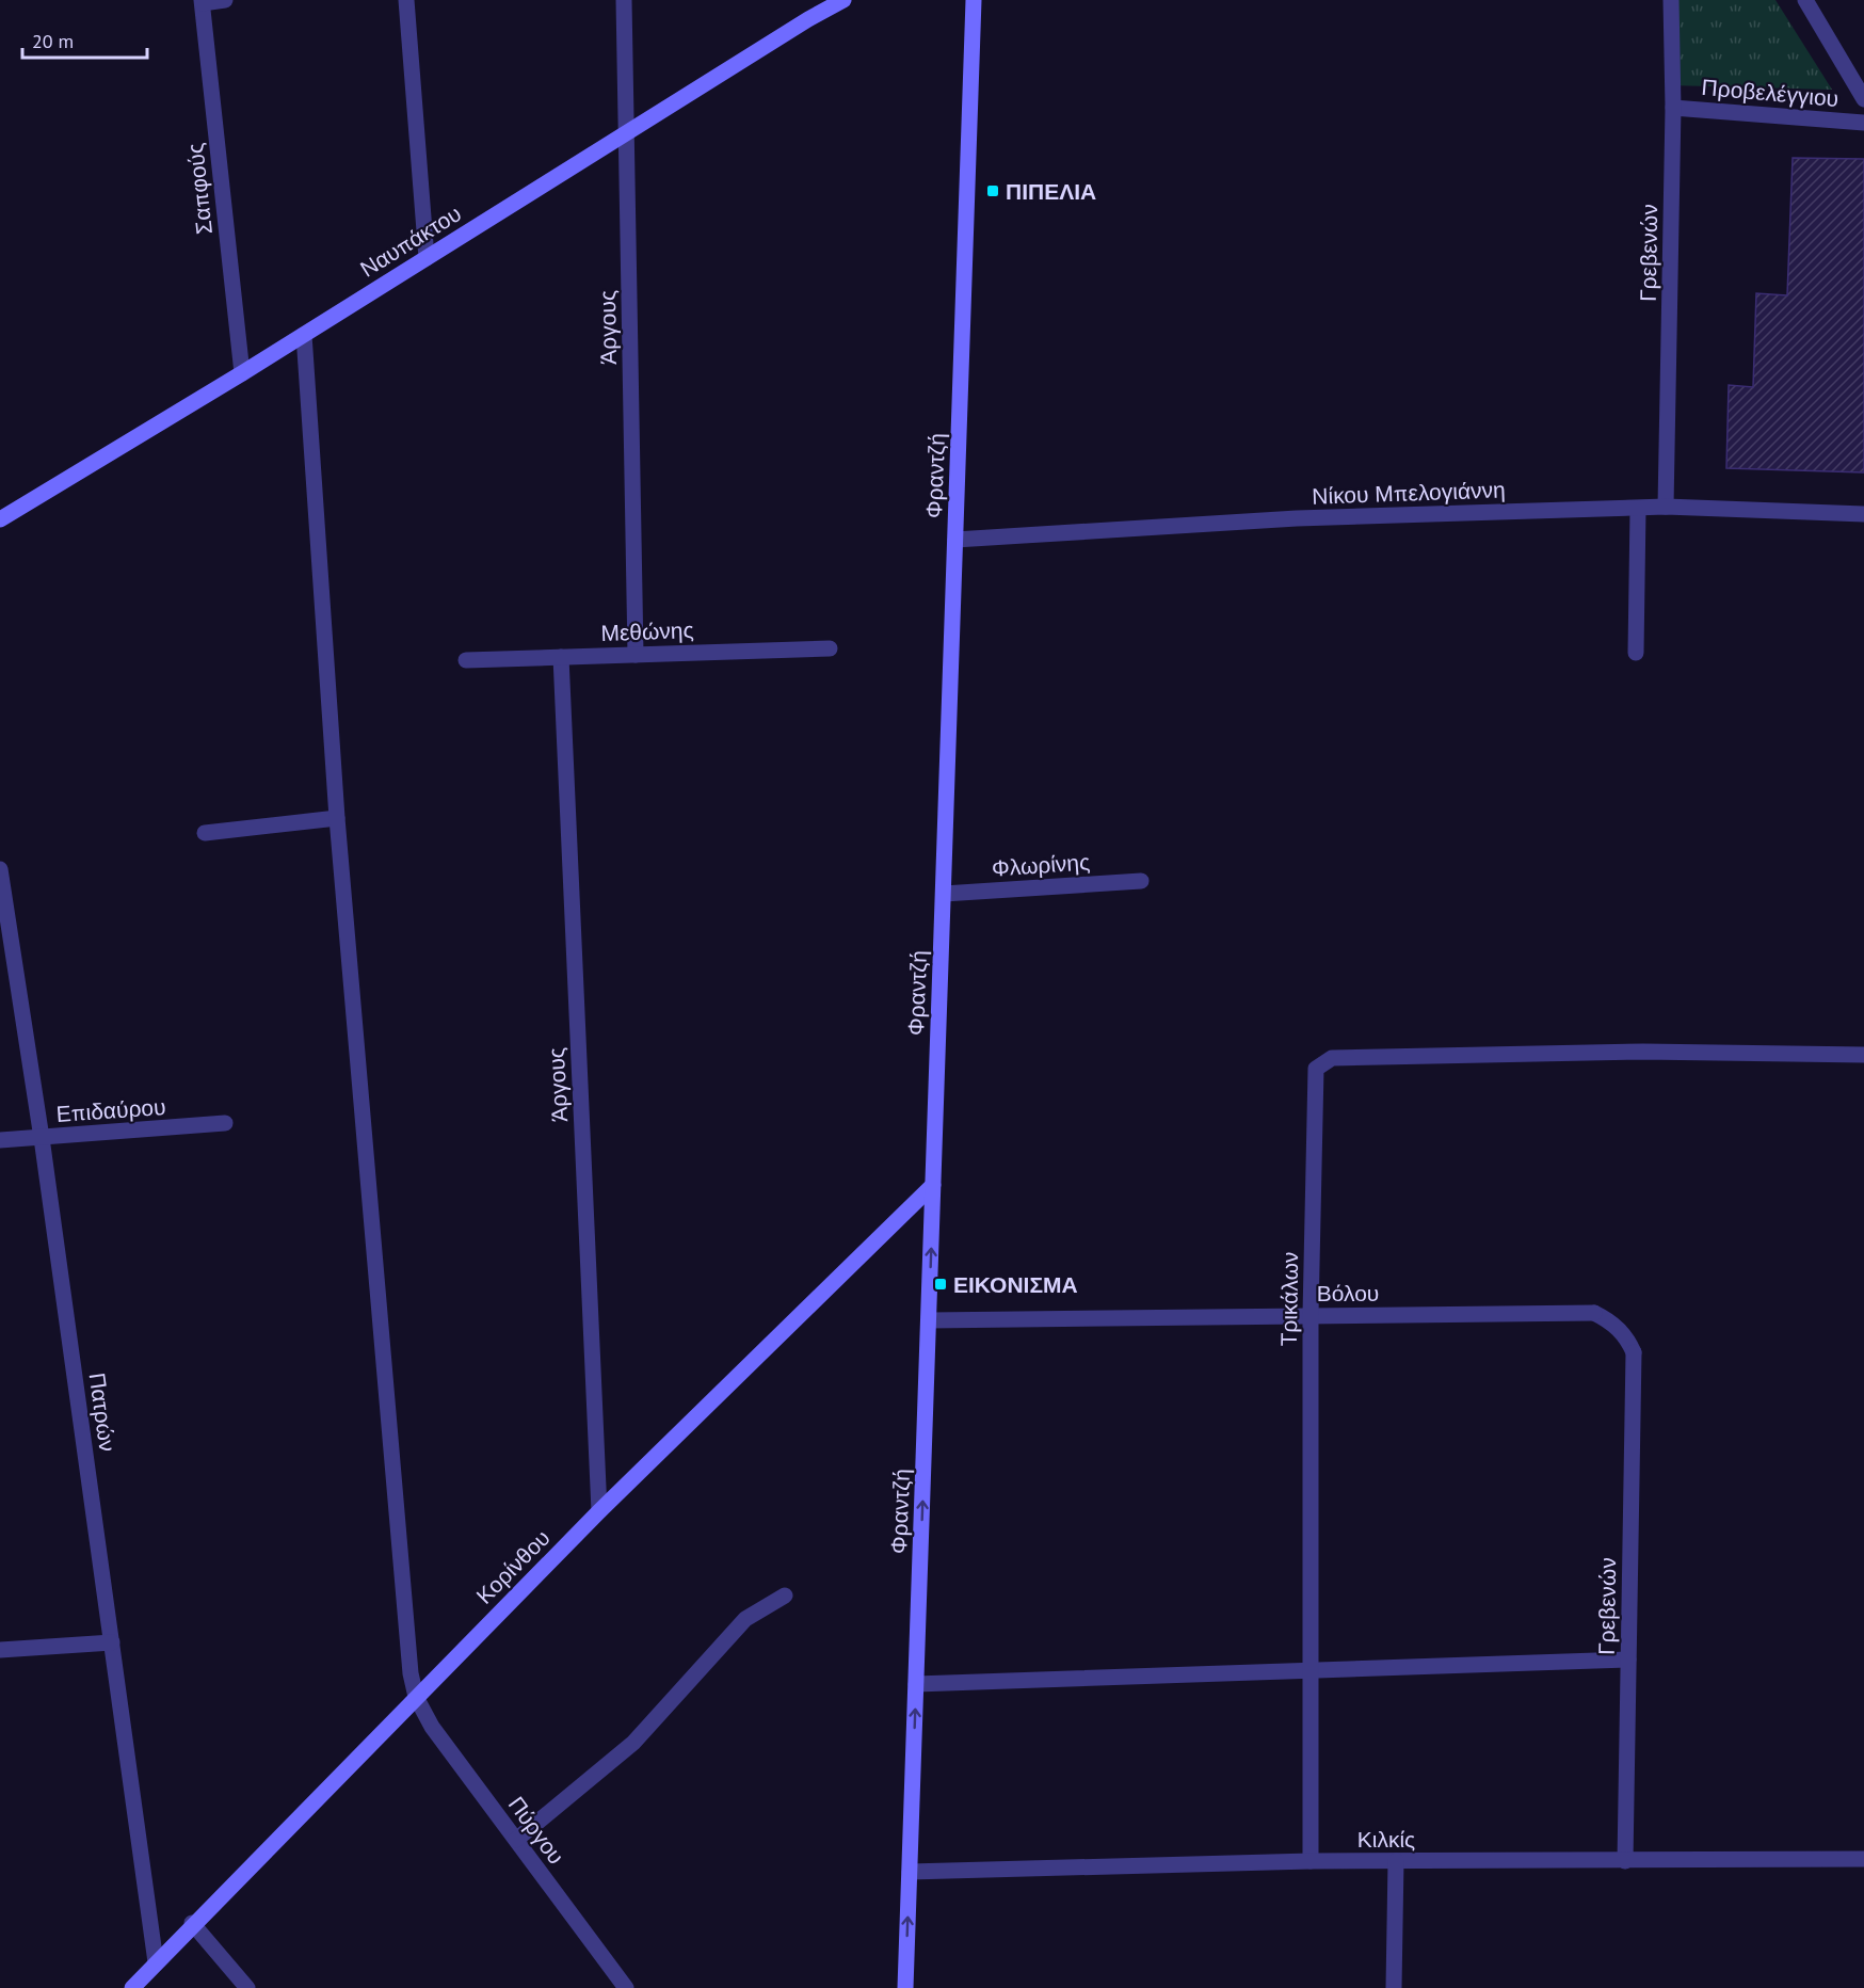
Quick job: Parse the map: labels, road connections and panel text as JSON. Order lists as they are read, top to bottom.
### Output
{
  "streets": {
    "main road": ["Ναυπάκτου", "Φραντζή", "Κορίνθου"],
    "street": [
      "Προβελέγγιου",
      "Σαπφούς",
      "Γρεβενών",
      "Άργους",
      "Νίκου Μπελογιάννη",
      "Μεθώνης",
      "Φλωρίνης",
      "Επιδαύρου",
      "Βόλου",
      "Τρικάλων",
      "Πατρών",
      "Πύργου",
      "Κιλκίς"
    ]
  },
  "crossings": [
    ["Προβελέγγιου", "Γρεβενών"],
    ["Σαπφούς", "Ναυπάκτου"],
    ["Ναυπάκτου", "Άργους"],
    ["Ναυπάκτου", "Πύργου"],
    ["Γρεβενών", "Νίκου Μπελογιάννη"],
    ["Γρεβενών", "Βόλου"],
    ["Γρεβενών", "Κιλκίς"],
    ["Άργους", "Μεθώνης"],
    ["Άργους", "Κορίνθου"],
    ["Φραντζή", "Νίκου Μπελογιάννη"],
    ["Φραντζή", "Φλωρίνης"],
    ["Φραντζή", "Βόλου"],
    ["Φραντζή", "Κορίνθου"],
    ["Φραντζή", "Κιλκίς"],
    ["Επιδαύρου", "Πατρών"],
    ["Βόλου", "Τρικάλων"],
    ["Τρικάλων", "Κιλκίς"],
    ["Πατρών", "Κορίνθου"],
    ["Κορίνθου", "Πύργου"]
  ],
  "one_way": ["Φραντζή"],
  "places": {
    "transit": ["ΠΙΠΕΛΙΑ", "ΕΙΚΟΝΙΣΜΑ"]
  },
  "scale_bar": "20 m"
}
